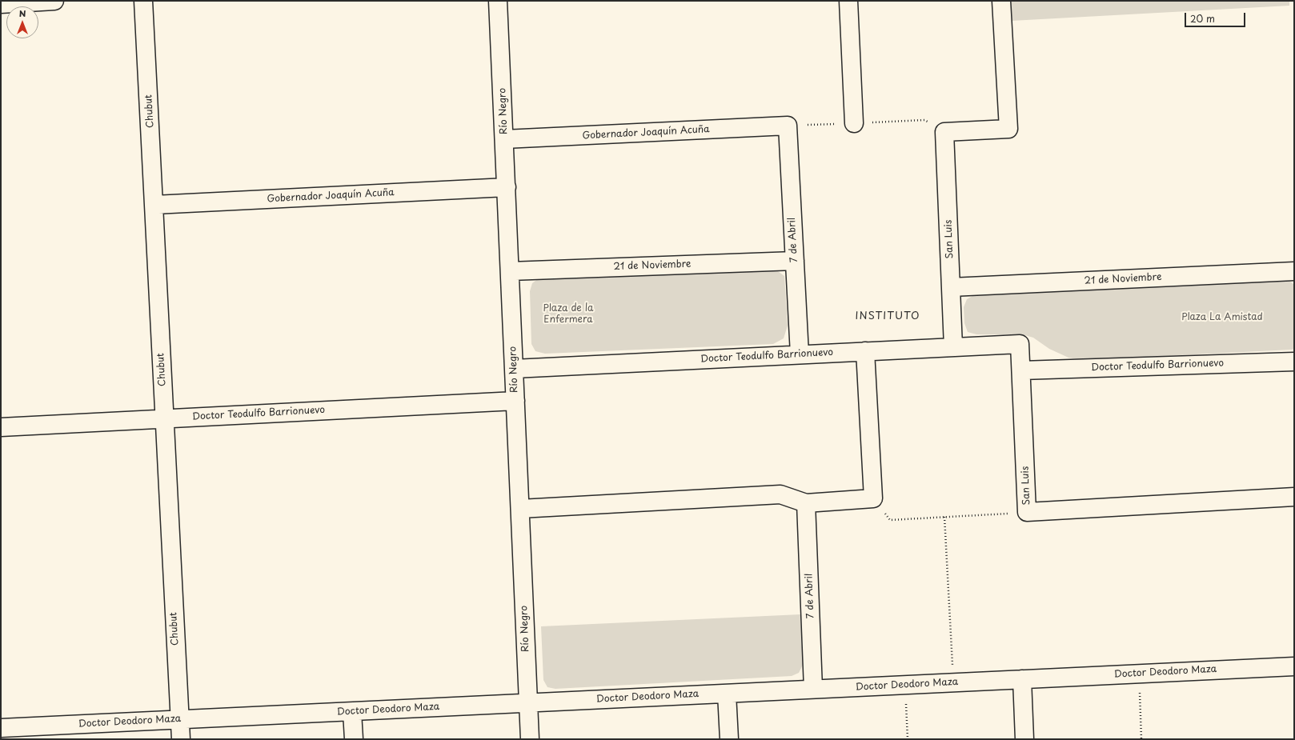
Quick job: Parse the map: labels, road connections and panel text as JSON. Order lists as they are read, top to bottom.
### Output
{
  "streets": {
    "street": [
      "Chubut",
      "Río Negro",
      "Gobernador Joaquín Acuña",
      "San Luis",
      "7 de Abril",
      "21 de Noviembre",
      "Doctor Teodulfo Barrionuevo",
      "Doctor Deodoro Maza"
    ]
  },
  "crossings": [
    ["Chubut", "Gobernador Joaquín Acuña"],
    ["Chubut", "Doctor Teodulfo Barrionuevo"],
    ["Chubut", "Doctor Deodoro Maza"],
    ["Río Negro", "Gobernador Joaquín Acuña"],
    ["Río Negro", "21 de Noviembre"],
    ["Río Negro", "Doctor Teodulfo Barrionuevo"],
    ["Río Negro", "Doctor Deodoro Maza"],
    ["Gobernador Joaquín Acuña", "7 de Abril"],
    ["San Luis", "21 de Noviembre"],
    ["San Luis", "Doctor Teodulfo Barrionuevo"],
    ["7 de Abril", "21 de Noviembre"],
    ["7 de Abril", "Doctor Teodulfo Barrionuevo"],
    ["7 de Abril", "Doctor Deodoro Maza"]
  ],
  "districts": ["INSTITUTO"],
  "parks": ["Plaza de la Enfermera", "Plaza La Amistad"],
  "scale_bar": "20 m",
  "north": "top"
}
